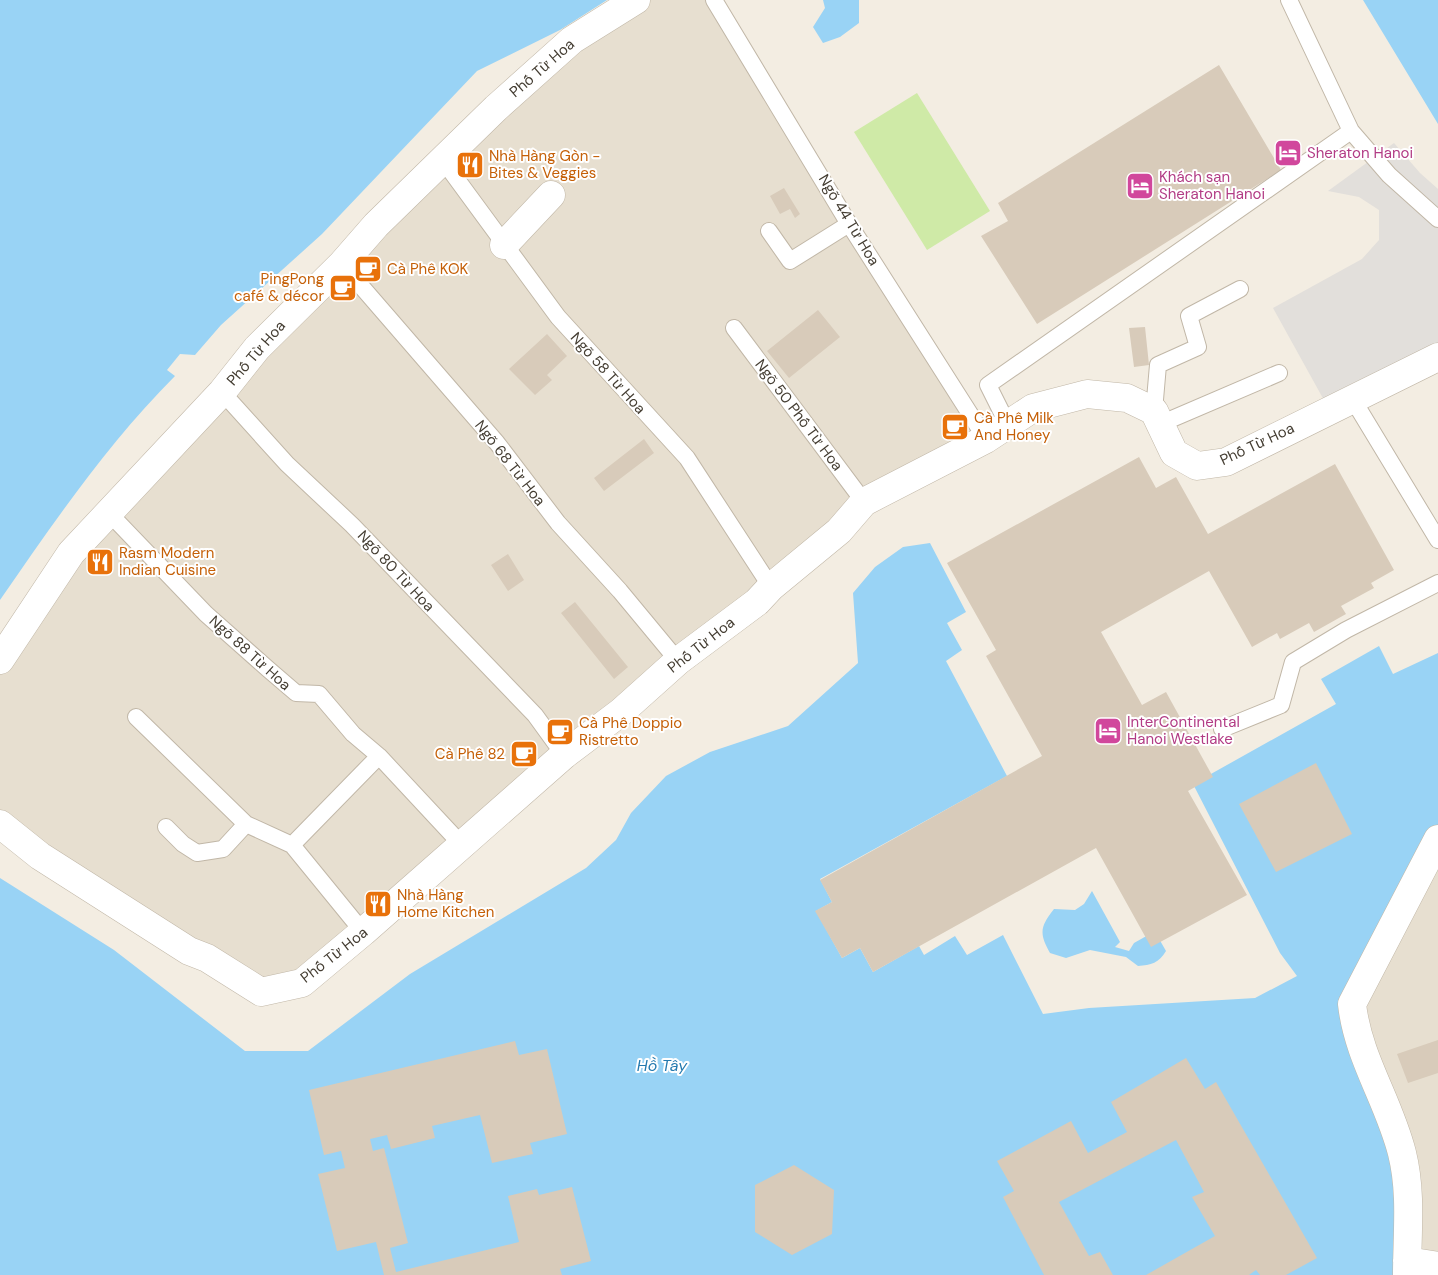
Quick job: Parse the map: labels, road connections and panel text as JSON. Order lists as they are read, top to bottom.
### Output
{
  "streets": {
    "street": ["Phố Từ Hoa"],
    "lane": [
      "Ngõ 44 Từ Hoa",
      "Ngõ 58 Từ Hoa",
      "Ngõ 50 Phố Từ Hoa",
      "Ngõ 68 Từ Hoa",
      "Ngõ 80 Từ Hoa",
      "Ngõ 88 Từ Hoa"
    ]
  },
  "crossings": [
    ["Phố Từ Hoa", "Ngõ 44 Từ Hoa"],
    ["Phố Từ Hoa", "Ngõ 58 Từ Hoa"],
    ["Phố Từ Hoa", "Ngõ 50 Phố Từ Hoa"],
    ["Phố Từ Hoa", "Ngõ 68 Từ Hoa"],
    ["Phố Từ Hoa", "Ngõ 80 Từ Hoa"],
    ["Phố Từ Hoa", "Ngõ 88 Từ Hoa"]
  ],
  "water": ["Hồ Tây"],
  "places": {
    "hotel": ["Sheraton Hanoi", "Khách sạn Sheraton Hanoi", "InterContinental Hanoi Westlake"],
    "restaurant": ["Nhà Hàng Gòn - Bites & Veggies", "Rasm Modern Indian Cuisine", "Nhà Hàng Home Kitchen"],
    "cafe": [
      "Cà Phê KOK",
      "PingPong café & décor",
      "Cà Phê Milk And Honey",
      "Cà Phê Doppio Ristretto",
      "Cà Phê 82"
    ]
  }
}
